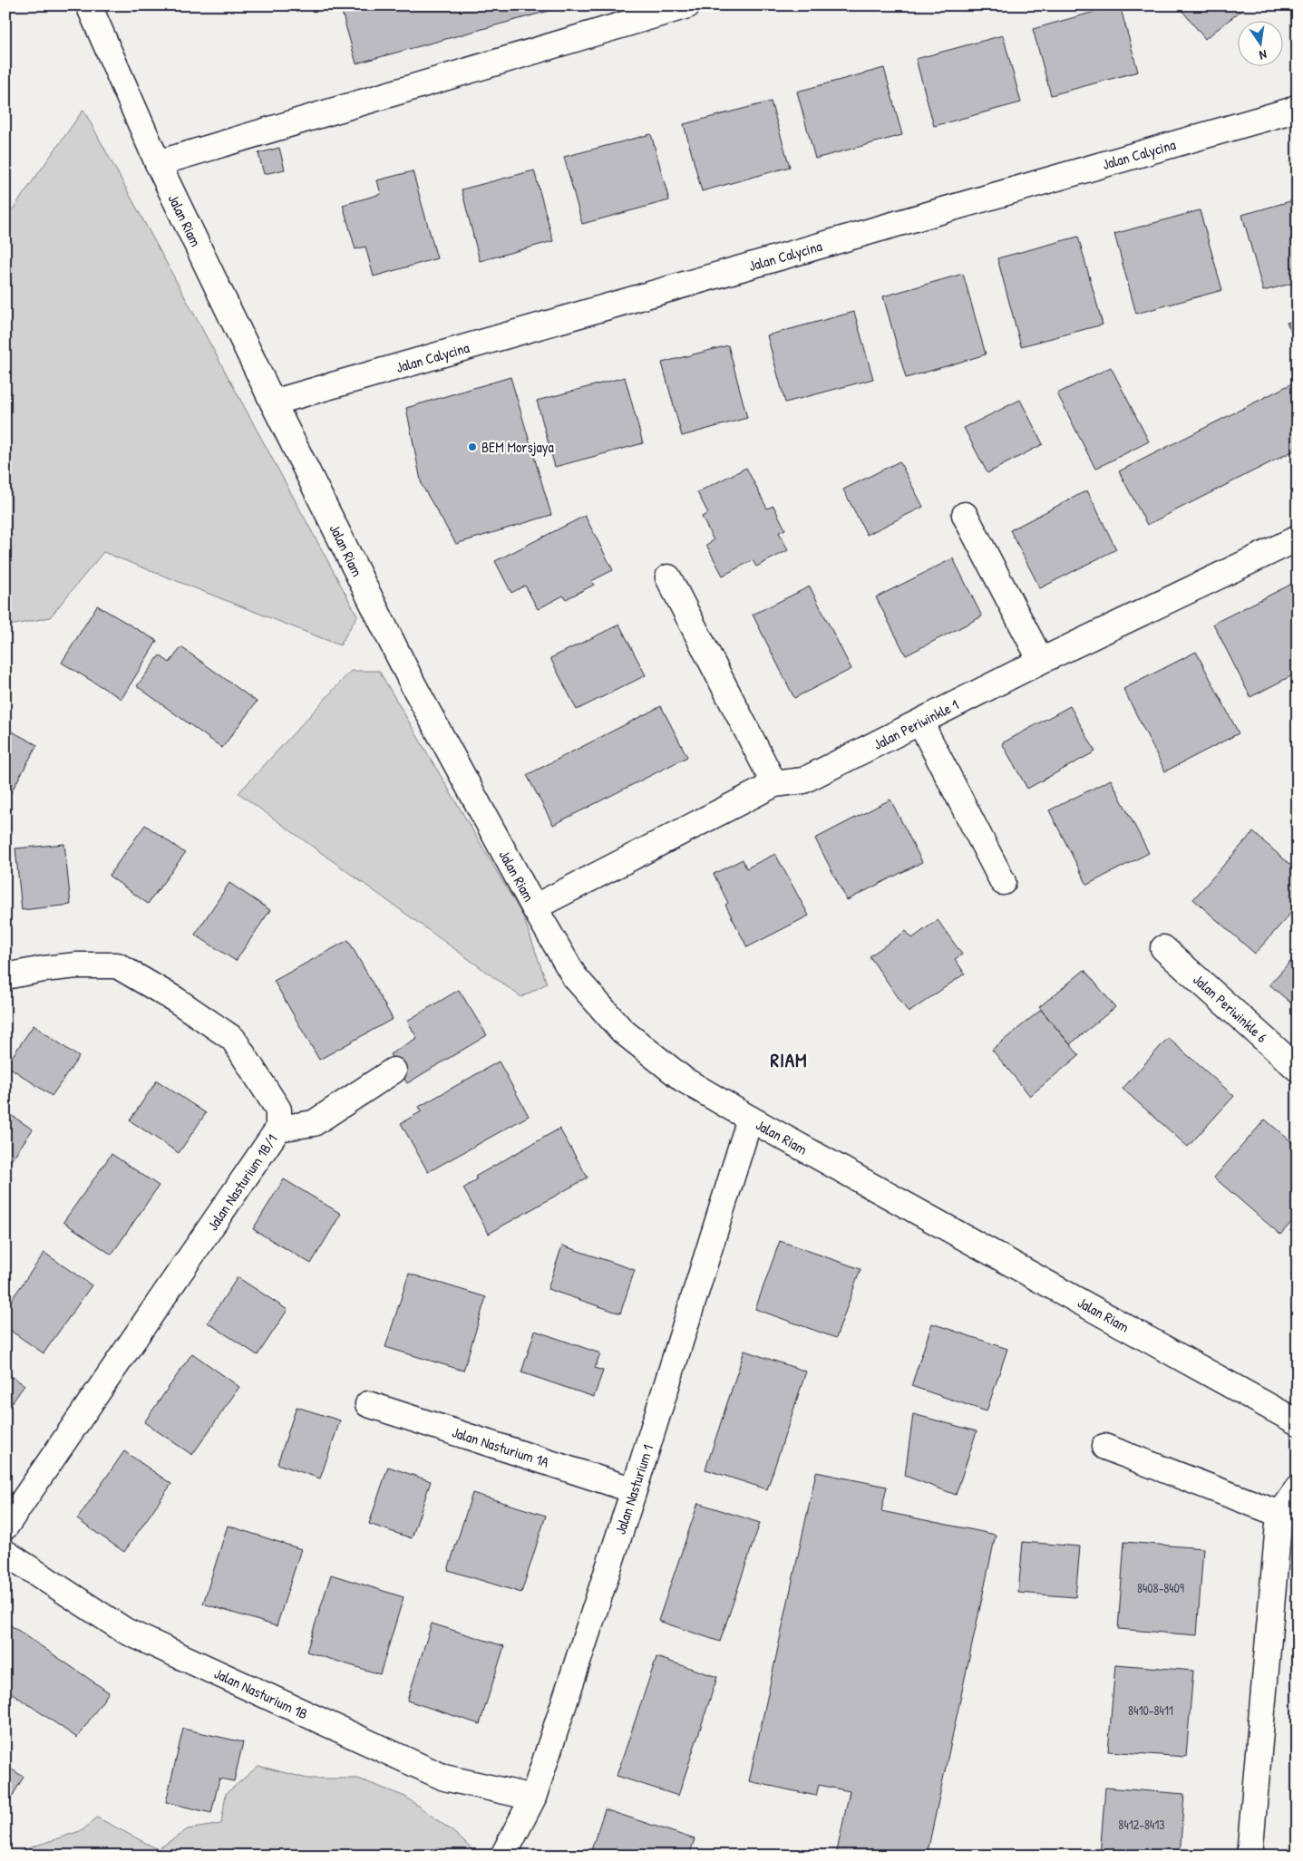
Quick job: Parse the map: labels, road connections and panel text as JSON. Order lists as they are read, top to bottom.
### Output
{
  "streets": {
    "street": [
      "Jalan Calycina",
      "Jalan Riam",
      "Jalan Periwinkle 1",
      "Jalan Periwinkle 6",
      "Jalan Nasturium 1B/1",
      "Jalan Nasturium 1A",
      "Jalan Nasturium 1",
      "Jalan Nasturium 1B"
    ]
  },
  "crossings": [
    ["Jalan Calycina", "Jalan Riam"],
    ["Jalan Riam", "Jalan Periwinkle 1"],
    ["Jalan Riam", "Jalan Nasturium 1"],
    ["Jalan Nasturium 1A", "Jalan Nasturium 1"],
    ["Jalan Nasturium 1", "Jalan Nasturium 1B"]
  ],
  "districts": ["RIAM"],
  "places": ["BEM Morsjaya"],
  "house_numbers": ["8408-8409", "8410-8411", "8412-8413"],
  "north": "bottom"
}
